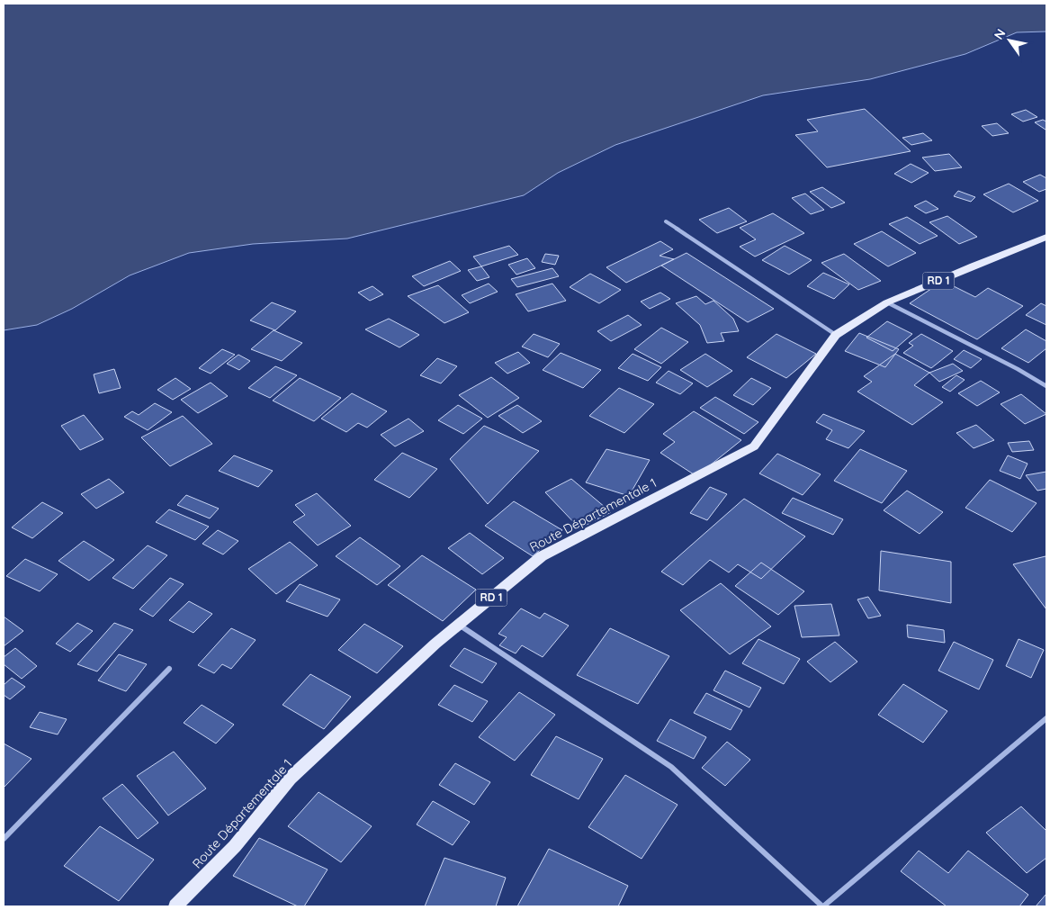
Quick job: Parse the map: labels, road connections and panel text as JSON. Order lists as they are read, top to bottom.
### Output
{
  "streets": {
    "main road": ["RD 1", "Route Départementale 1"]
  },
  "north": "top left"
}
